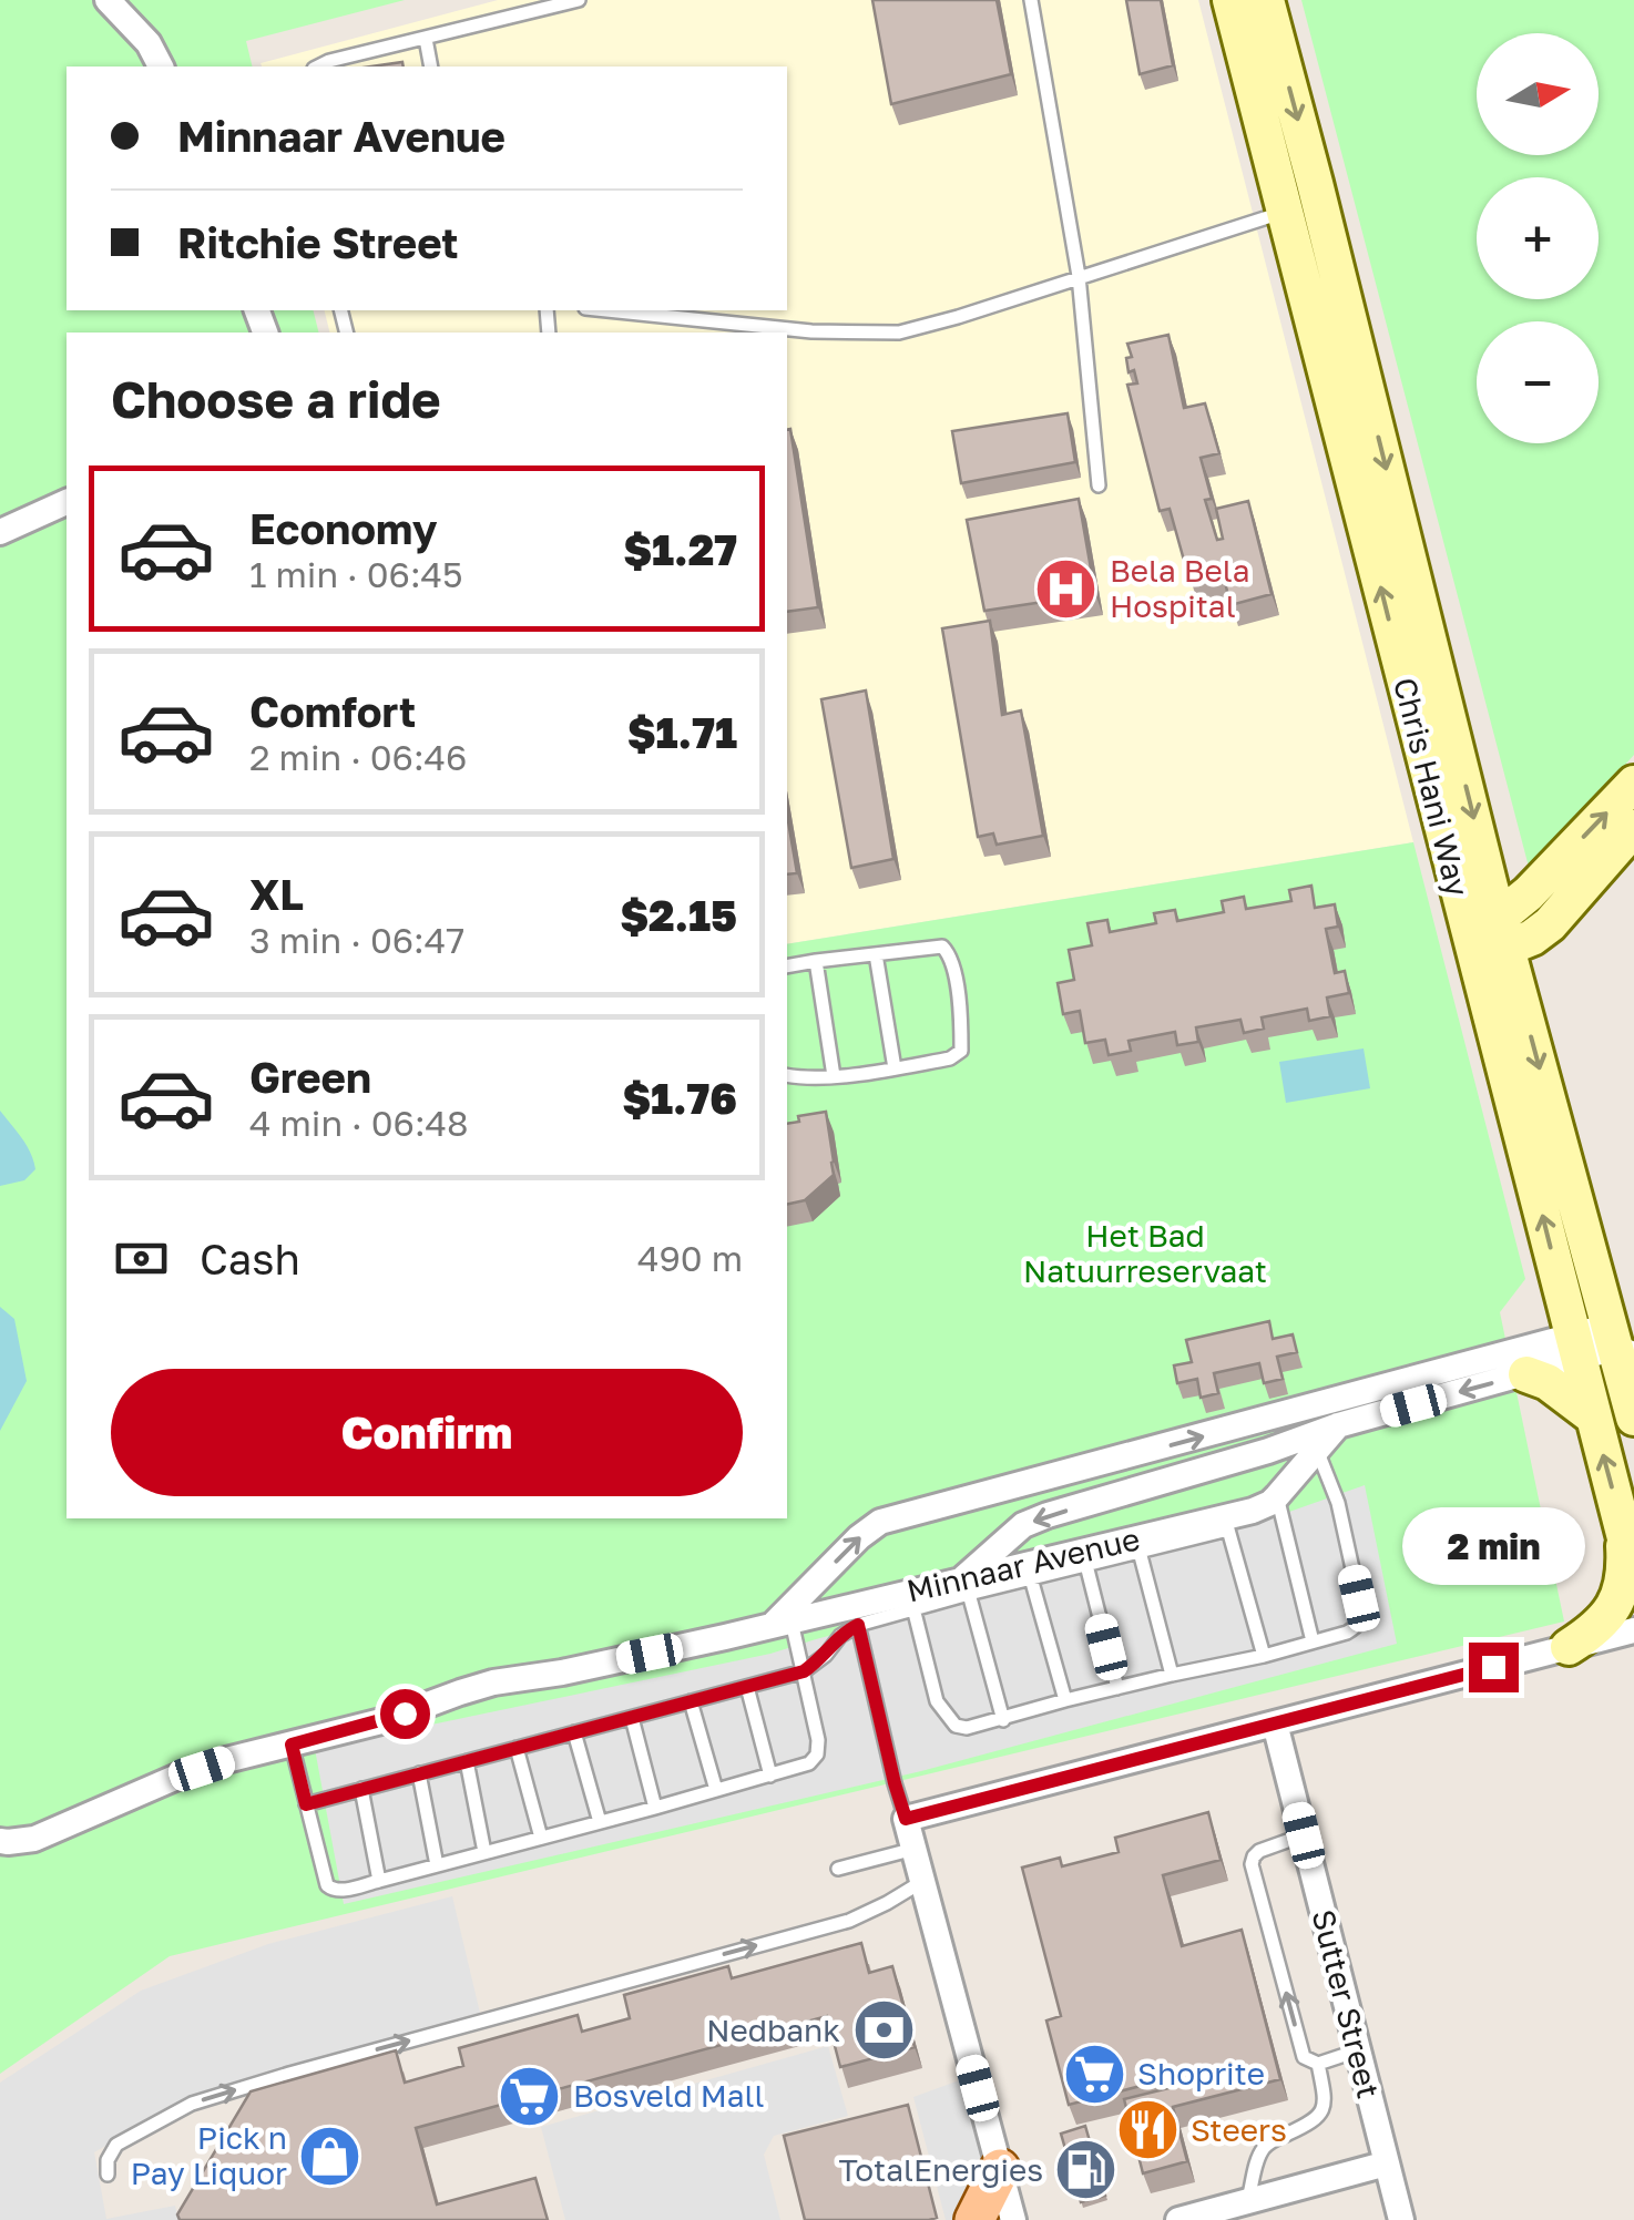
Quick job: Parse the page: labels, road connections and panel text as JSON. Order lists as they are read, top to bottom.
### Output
{
  "streets": {
    "main road": ["Chris Hani Way"],
    "street": ["Minnaar Avenue", "Sutter Street"]
  },
  "parks": ["Het Bad Natuurreservaat"],
  "places": {
    "hospital": ["Bela Bela Hospital"],
    "bank": ["Nedbank"],
    "supermarket": ["Shoprite", "Bosveld Mall"],
    "restaurant": ["Steers"],
    "shop": ["Pick n Pay Liquor"],
    "fuel station": ["TotalEnergies"]
  },
  "north": "right",
  "page": {
    "map_buttons": ["+", "−"],
    "banner": ["Minnaar Avenue", "Ritchie Street"],
    "heading": "Choose a ride",
    "list": [
      {
        "name": "Economy",
        "note": "1 min · 06:45",
        "value": "$1.27"
      },
      {
        "name": "Comfort",
        "note": "2 min · 06:46",
        "value": "$1.71"
      },
      {
        "name": "XL",
        "note": "3 min · 06:47",
        "value": "$2.15"
      },
      {
        "name": "Green",
        "note": "4 min · 06:48",
        "value": "$1.76"
      }
    ],
    "pay": ["Cash", "490 m"],
    "buttons": "Confirm",
    "bubble": "2 min"
  }
}
